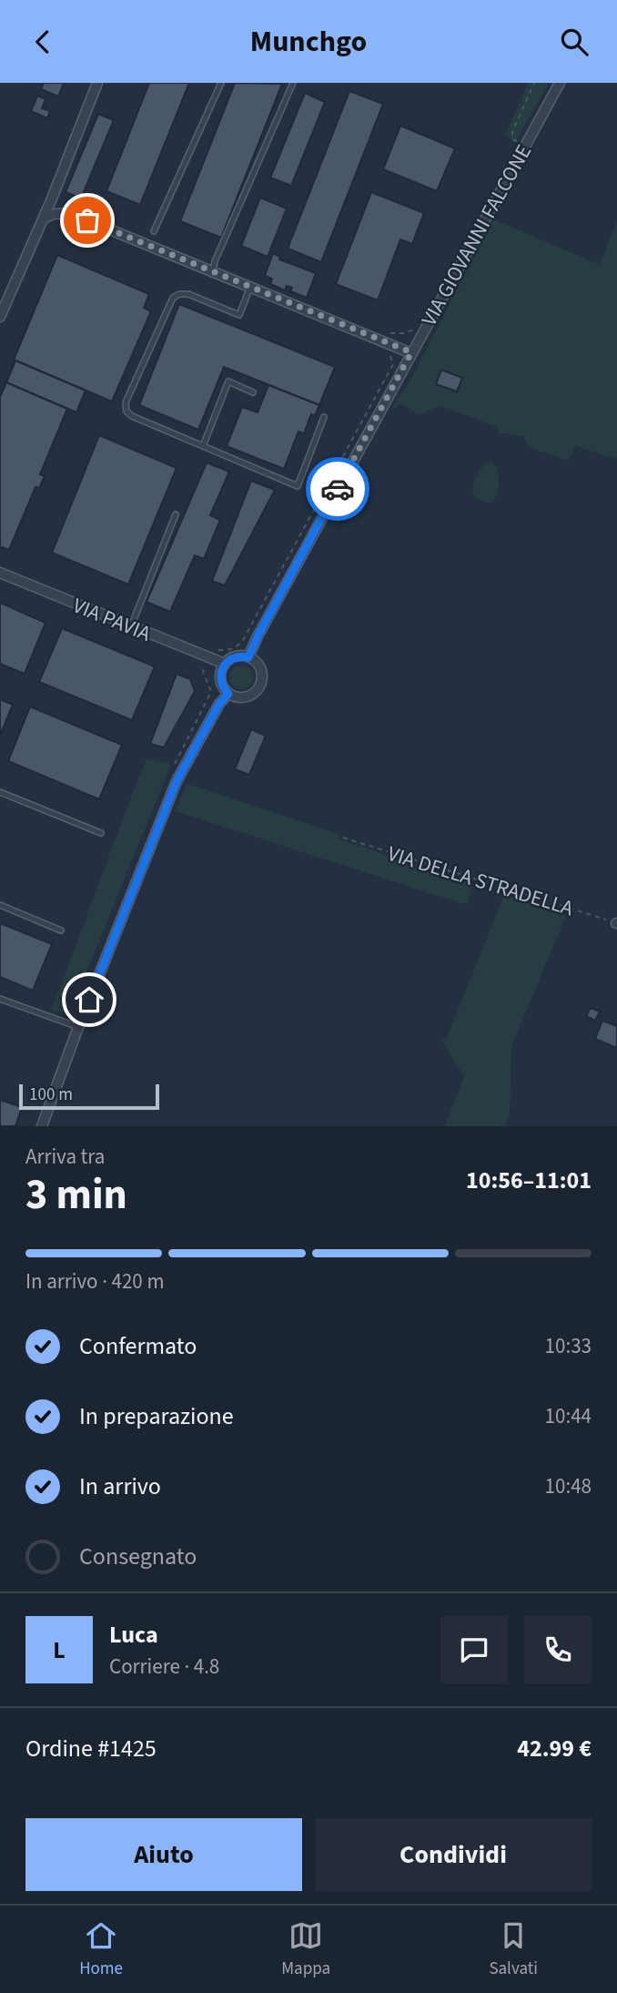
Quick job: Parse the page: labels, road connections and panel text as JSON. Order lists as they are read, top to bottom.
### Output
{
  "streets": {
    "street": ["VIA GIOVANNI FALCONE", "VIA PAVIA"],
    "path": ["VIA DELLA STRADELLA"]
  },
  "crossings": [
    ["VIA GIOVANNI FALCONE", "VIA PAVIA"]
  ],
  "scale_bar": "100 m",
  "page": {
    "header": "Munchgo",
    "scale": "100 m",
    "heading": ["3 min", "Arriva tra", "10:56–11:01"],
    "panel": [
      "Luca",
      "Corriere · 4.8",
      "Ordine #1425",
      "42.99 €"
    ],
    "bar": "In arrivo · 420 m",
    "list": [
      ["Confermato", "10:33"],
      ["In preparazione", "10:44"],
      ["In arrivo", "10:48"],
      "Consegnato"
    ],
    "round": "L",
    "buttons": ["Aiuto", "Condividi"],
    "tabs": ["Home", "Mappa", "Salvati"]
  }
}
